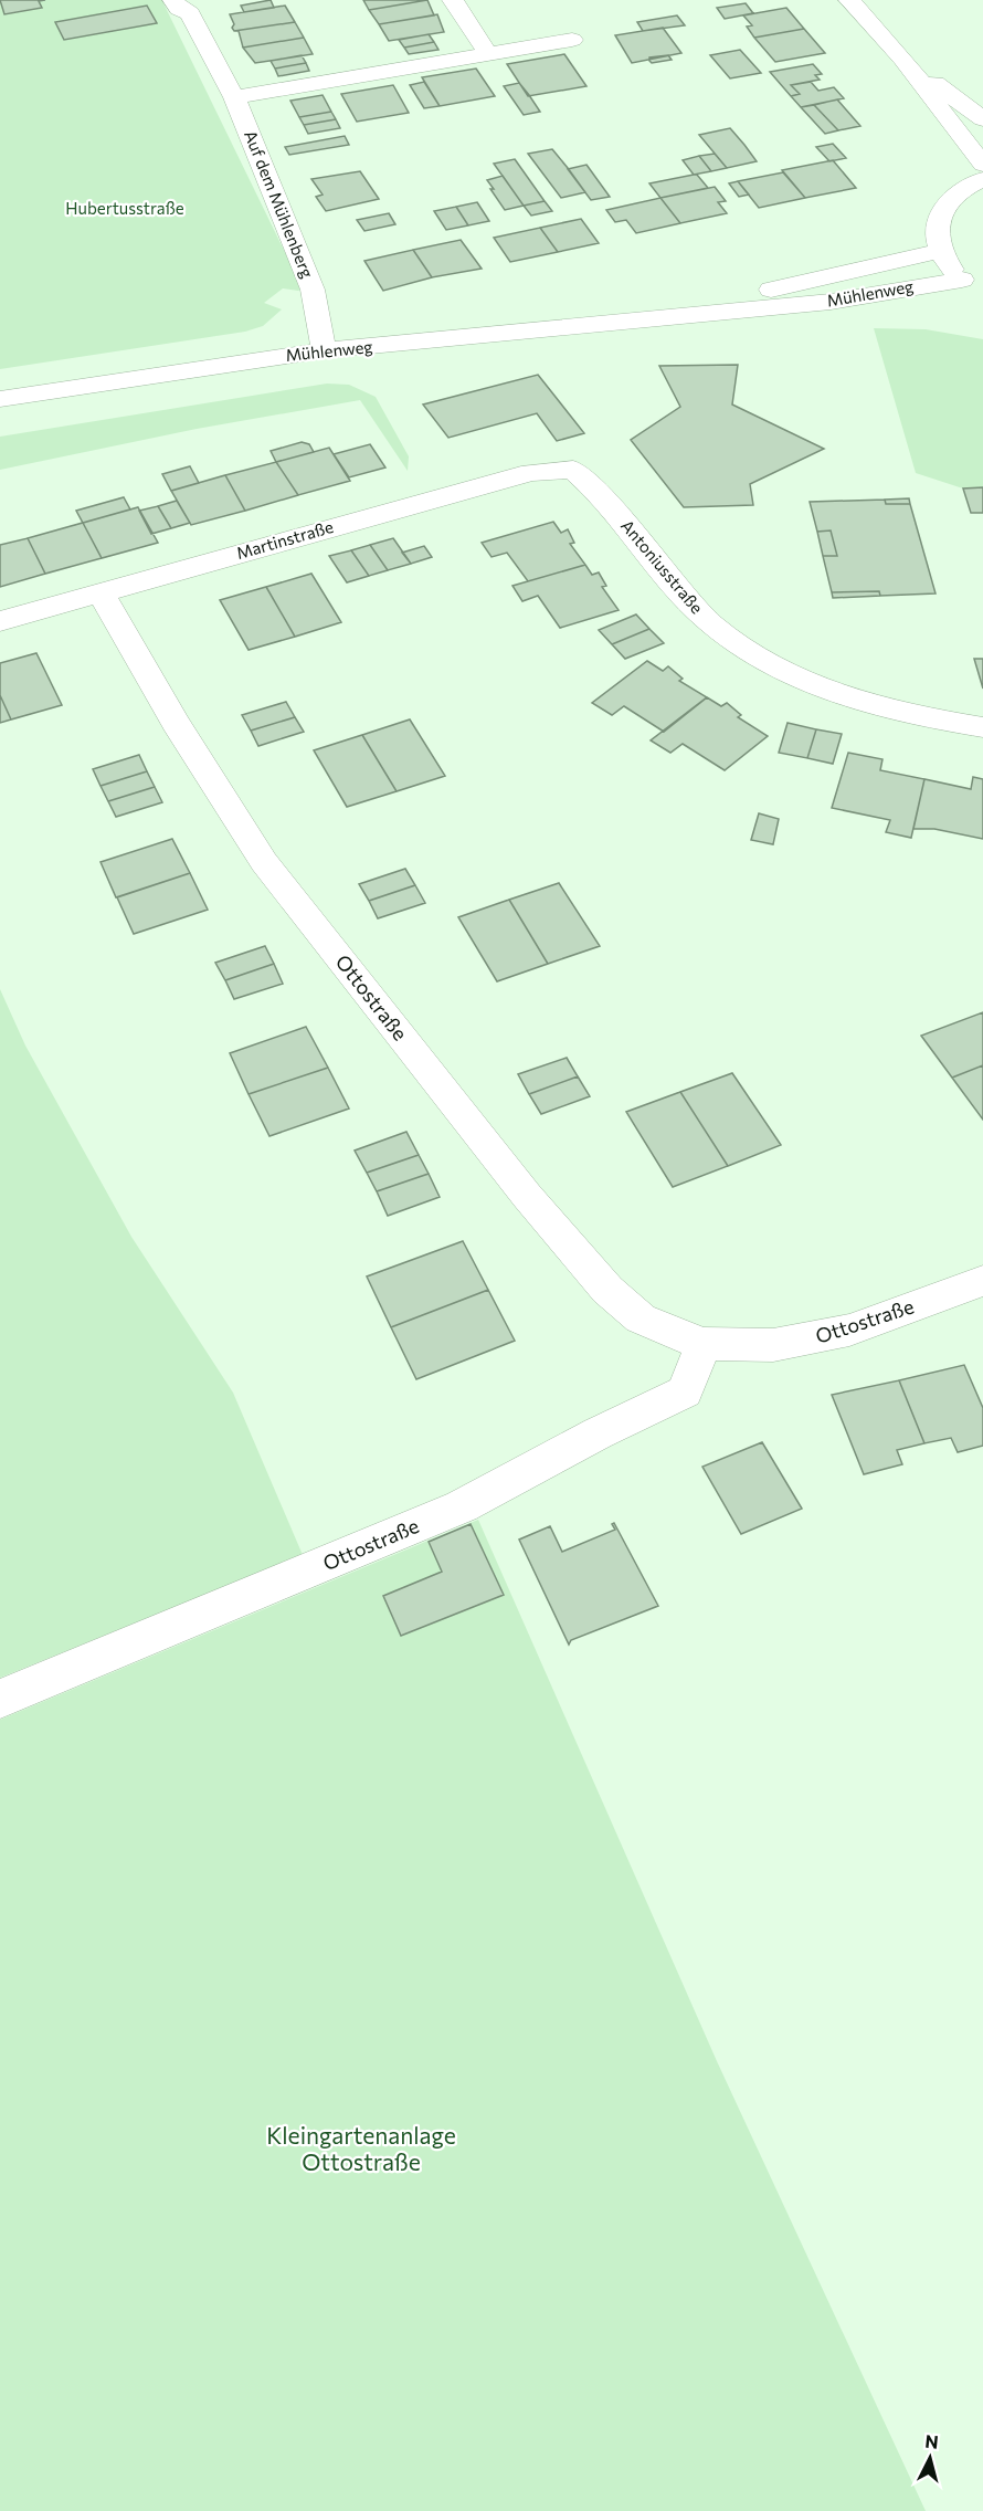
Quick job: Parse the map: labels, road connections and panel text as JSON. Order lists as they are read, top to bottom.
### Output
{
  "streets": {
    "street": [
      "Auf dem Mühlenberg",
      "Mühlenweg",
      "Martinstraße",
      "Antoniusstraße",
      "Ottostraße"
    ]
  },
  "crossings": [
    ["Auf dem Mühlenberg", "Mühlenweg"],
    ["Martinstraße", "Antoniusstraße"],
    ["Martinstraße", "Ottostraße"]
  ],
  "parks": ["Hubertusstraße", "Kleingartenanlage Ottostraße"],
  "north": "top"
}
